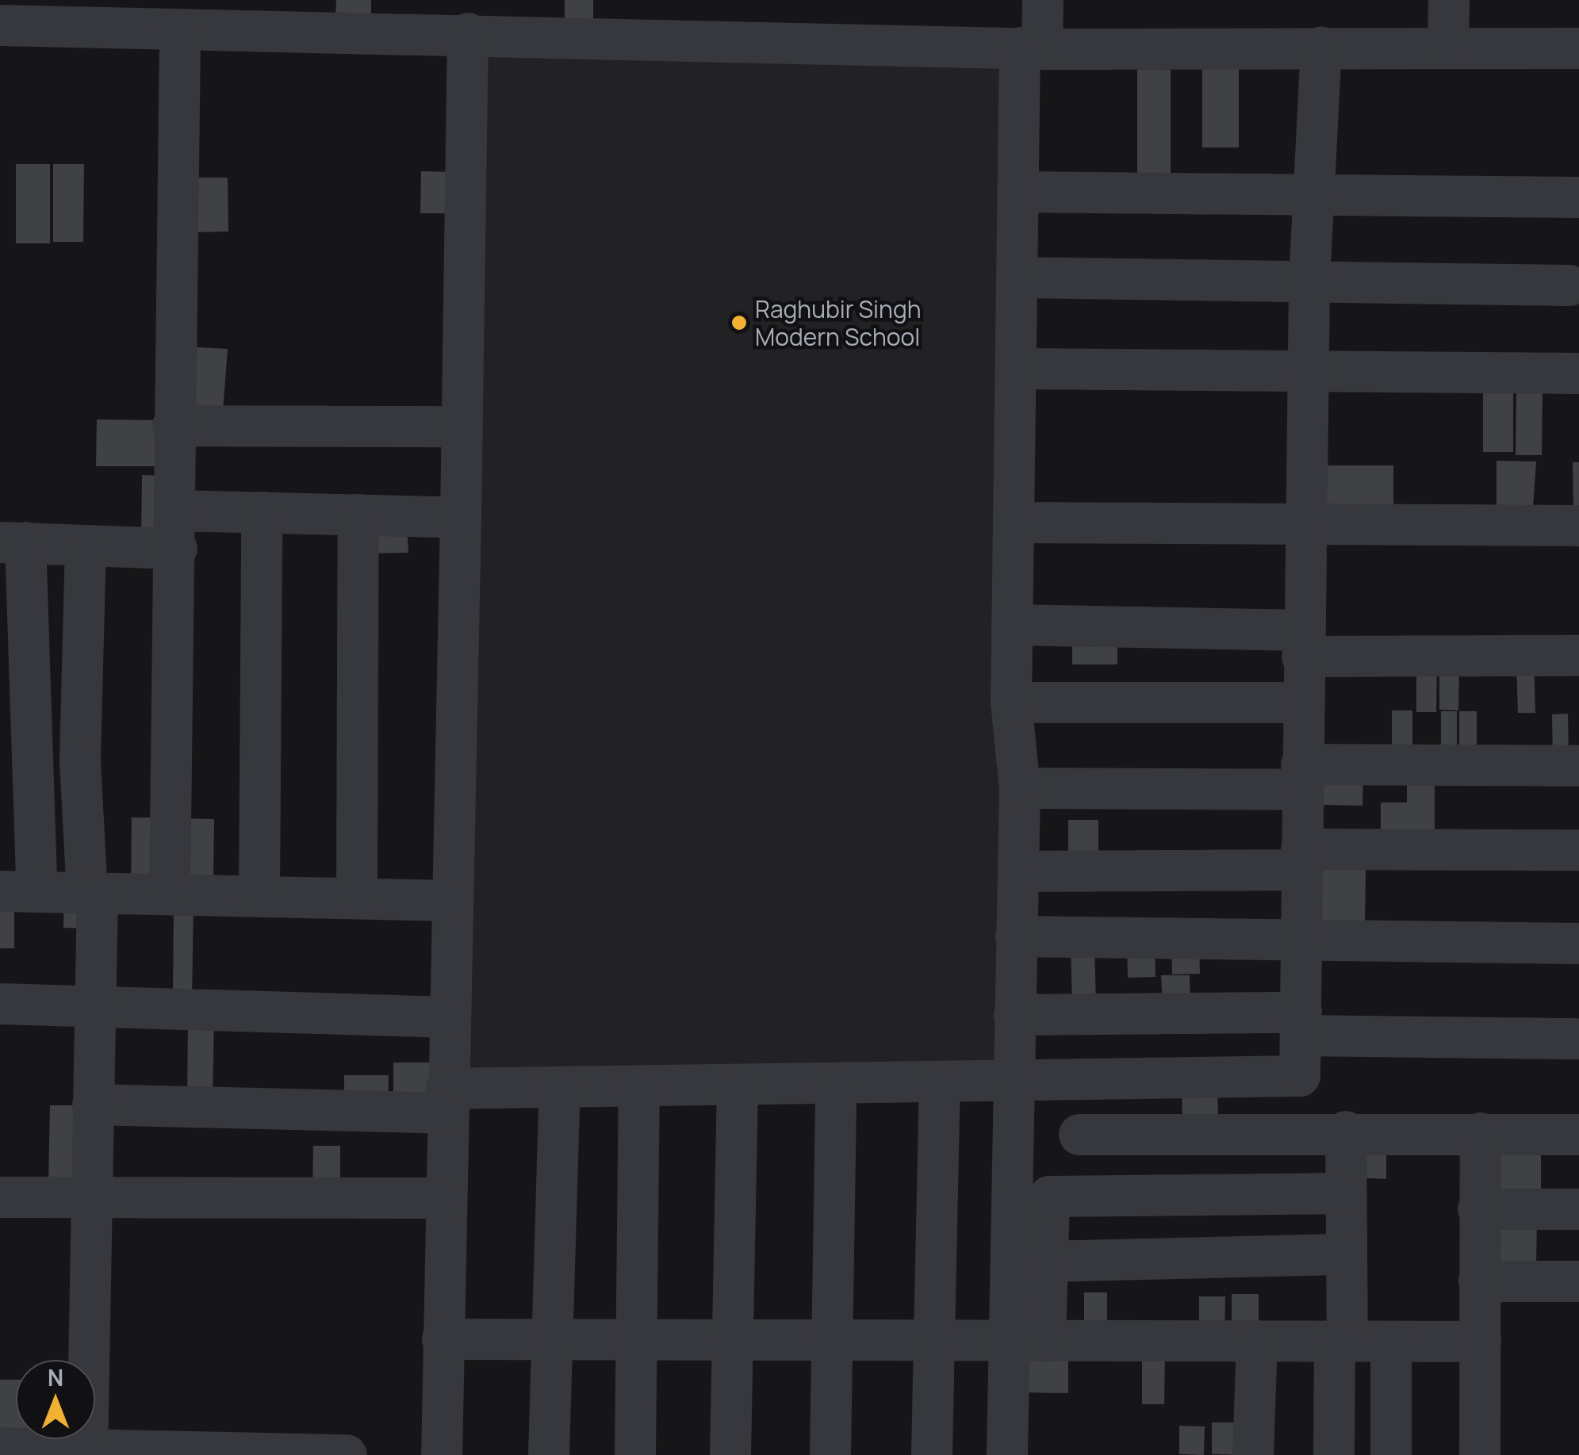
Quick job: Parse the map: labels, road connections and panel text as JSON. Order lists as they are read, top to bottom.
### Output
{
  "places": ["Raghubir Singh Modern School"],
  "north": "top"
}
